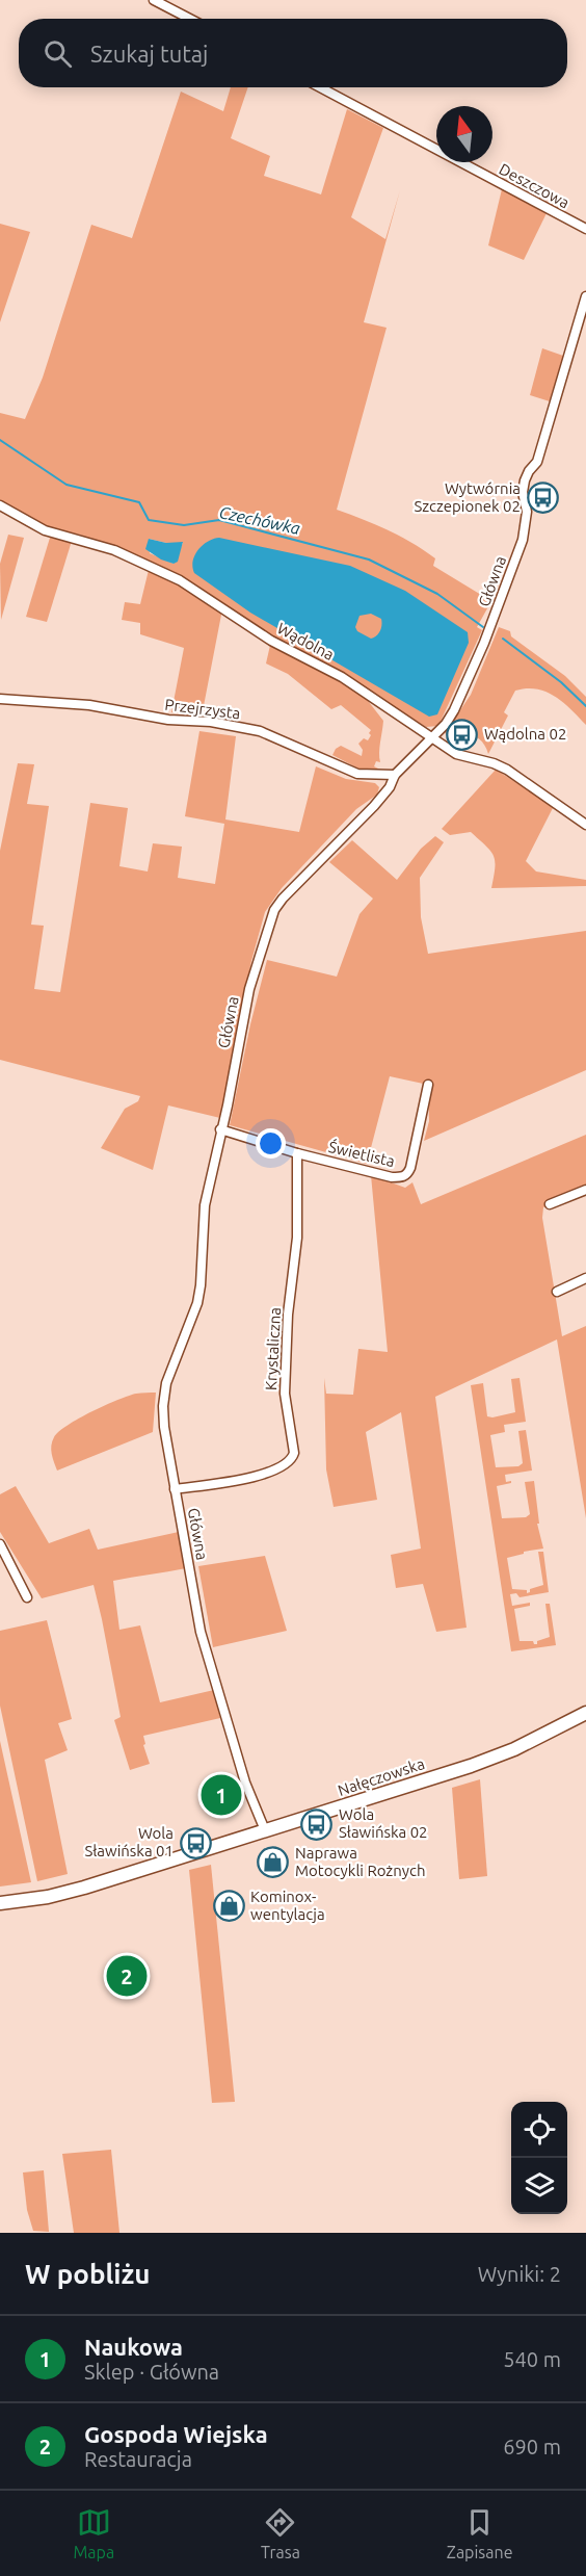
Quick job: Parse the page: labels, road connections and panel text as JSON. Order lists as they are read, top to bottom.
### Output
{
  "streets": {
    "main road": ["Nałęczowska"],
    "street": [
      "Deszczowa",
      "Główna",
      "Wądolna",
      "Przejrzysta",
      "Świetlista",
      "Krystaliczna"
    ]
  },
  "crossings": [
    ["Główna", "Wądolna"],
    ["Główna", "Przejrzysta"],
    ["Główna", "Świetlista"],
    ["Główna", "Krystaliczna"],
    ["Główna", "Nałęczowska"],
    ["Świetlista", "Krystaliczna"]
  ],
  "water": ["Czechówka"],
  "places": {
    "bus stop": [
      "Wytwórnia Szczepionek 02",
      "Wądolna 02",
      "Wola Sławińska 02",
      "Wola Sławińska 01"
    ],
    "shop": ["Naprawa Motocykli Rożnych", "Kominox- wentylacja"]
  },
  "north": "top",
  "page": {
    "search": "Szukaj tutaj",
    "pins": ["1", "2"],
    "heading": ["W pobliżu", "Wyniki: 2"],
    "list": [
      {
        "mark": "1",
        "name": "Naukowa",
        "note": "Sklep · Główna",
        "value": "540 m"
      },
      {
        "mark": "2",
        "name": "Gospoda Wiejska",
        "note": "Restauracja",
        "value": "690 m"
      }
    ],
    "nav": ["Mapa", "Trasa", "Zapisane"]
  }
}
